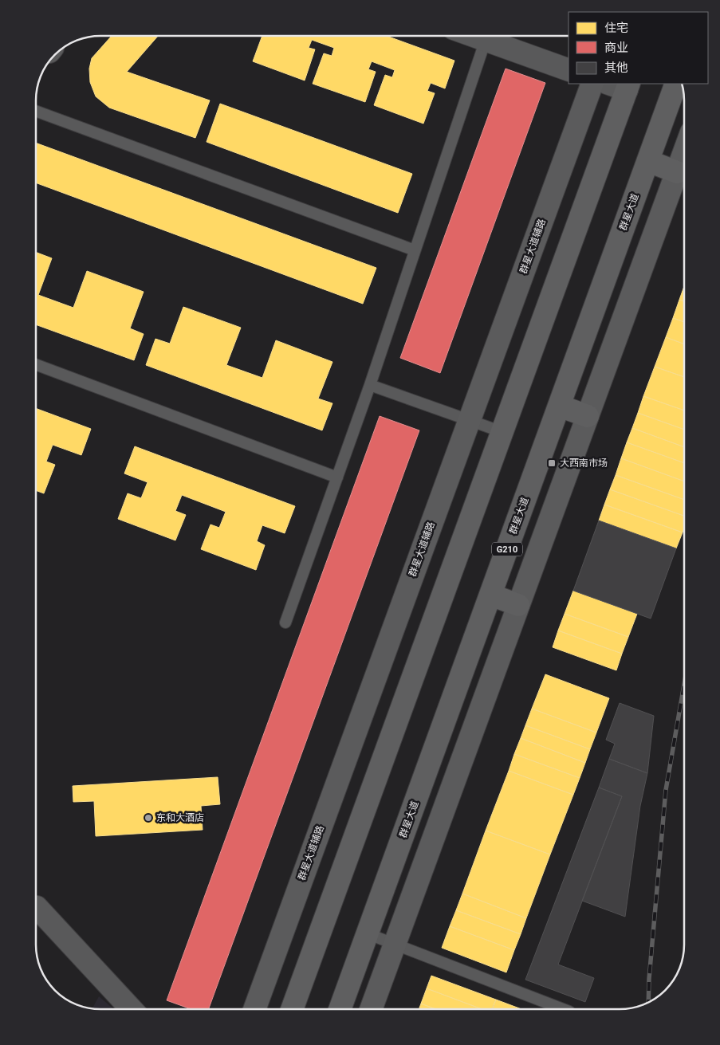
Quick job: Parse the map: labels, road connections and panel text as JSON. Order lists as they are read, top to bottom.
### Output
{
  "streets": {
    "highway": ["群星大道", "G210"],
    "street": ["群星大道辅路"]
  },
  "places": {
    "transit": ["大西南市场"],
    "other": ["东和大酒店"]
  },
  "legend": ["住宅", "商业", "其他"]
}
